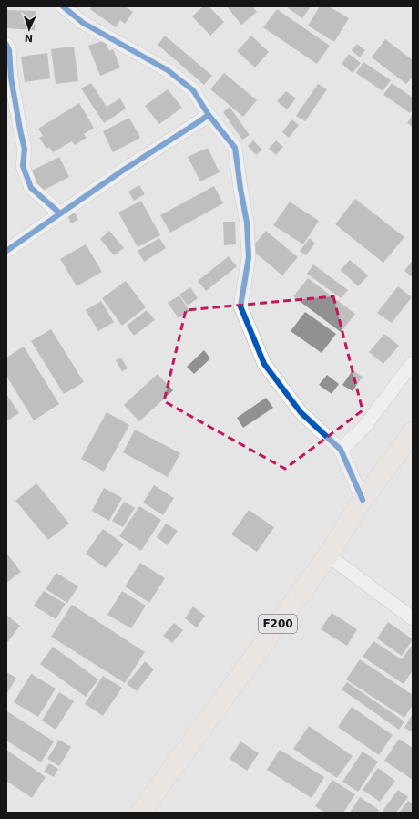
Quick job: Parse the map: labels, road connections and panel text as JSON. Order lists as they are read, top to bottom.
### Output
{
  "streets": {
    "main road": ["F200"]
  },
  "north": "bottom"
}
